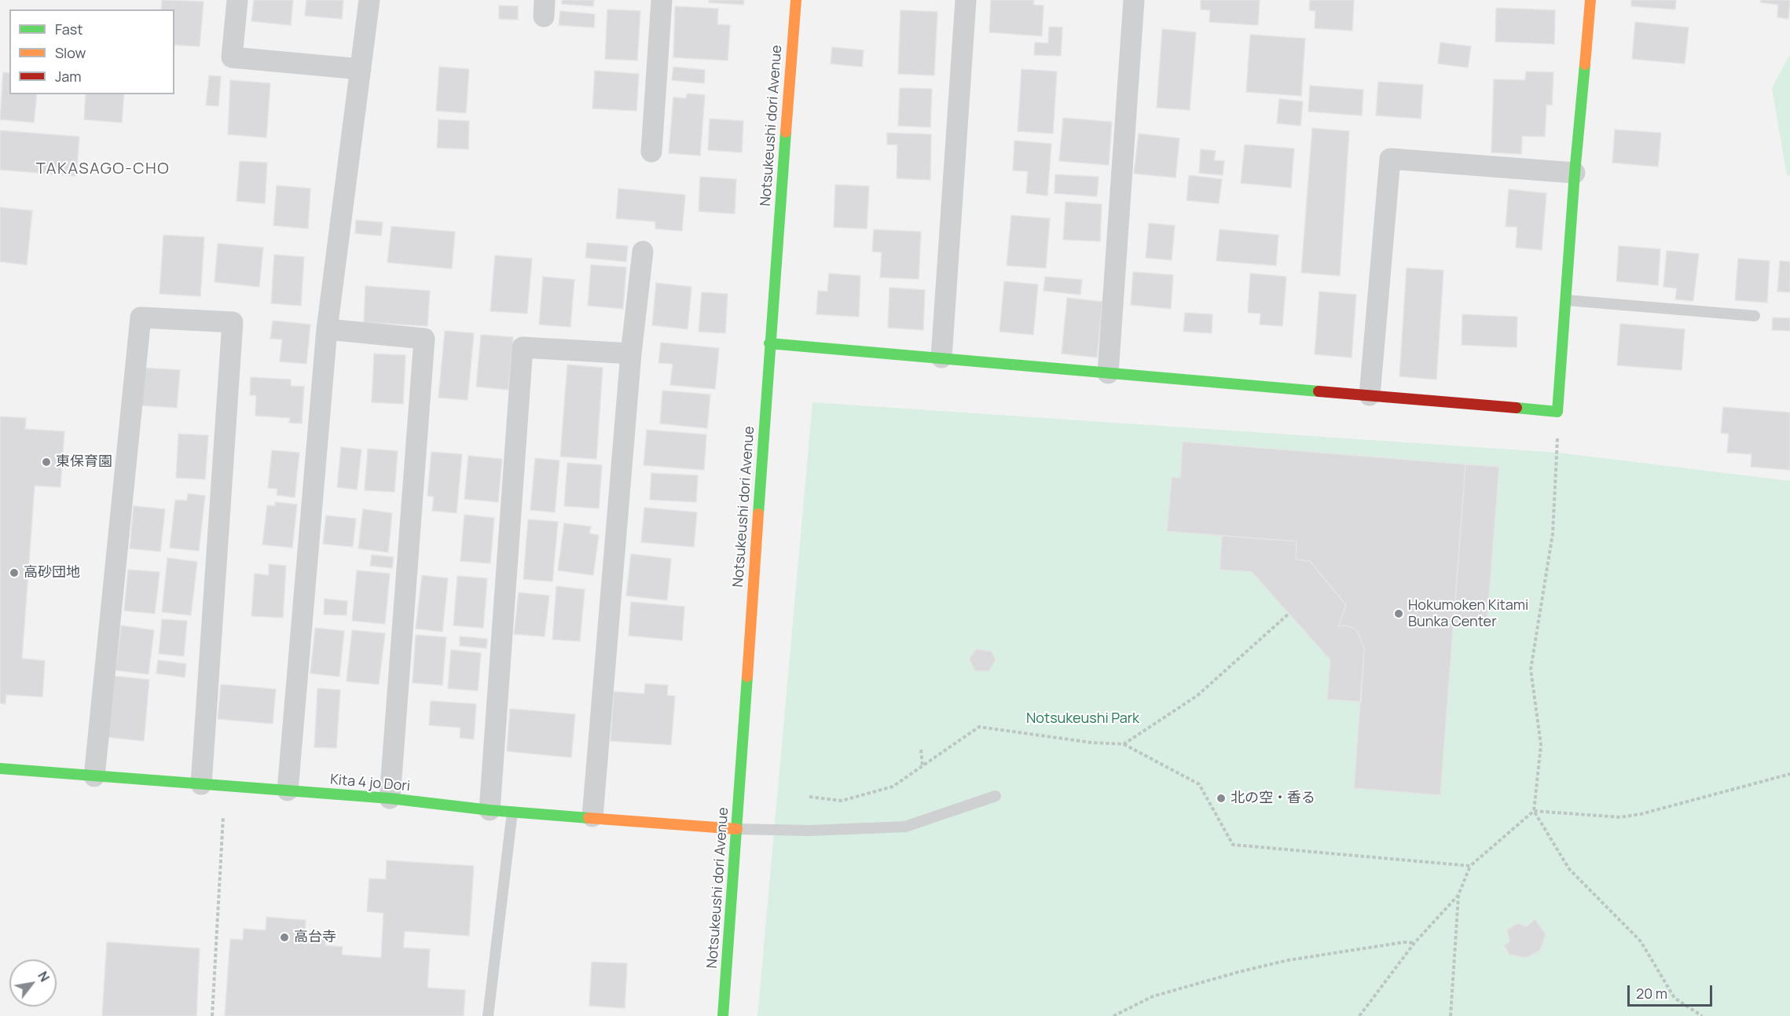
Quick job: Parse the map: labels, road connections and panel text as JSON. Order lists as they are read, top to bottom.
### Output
{
  "streets": {
    "street": ["Notsukeushi dori Avenue", "Kita 4 jo Dori"]
  },
  "crossings": [
    ["Notsukeushi dori Avenue", "Kita 4 jo Dori"]
  ],
  "districts": ["TAKASAGO-CHO"],
  "parks": ["Notsukeushi Park"],
  "places": [
    "東保育園",
    "高砂団地",
    "Hokumoken Kitami Bunka Center",
    "北の空・香る",
    "高台寺"
  ],
  "legend": ["Fast", "Slow", "Jam"],
  "scale_bar": "20 m",
  "north": "top right"
}
